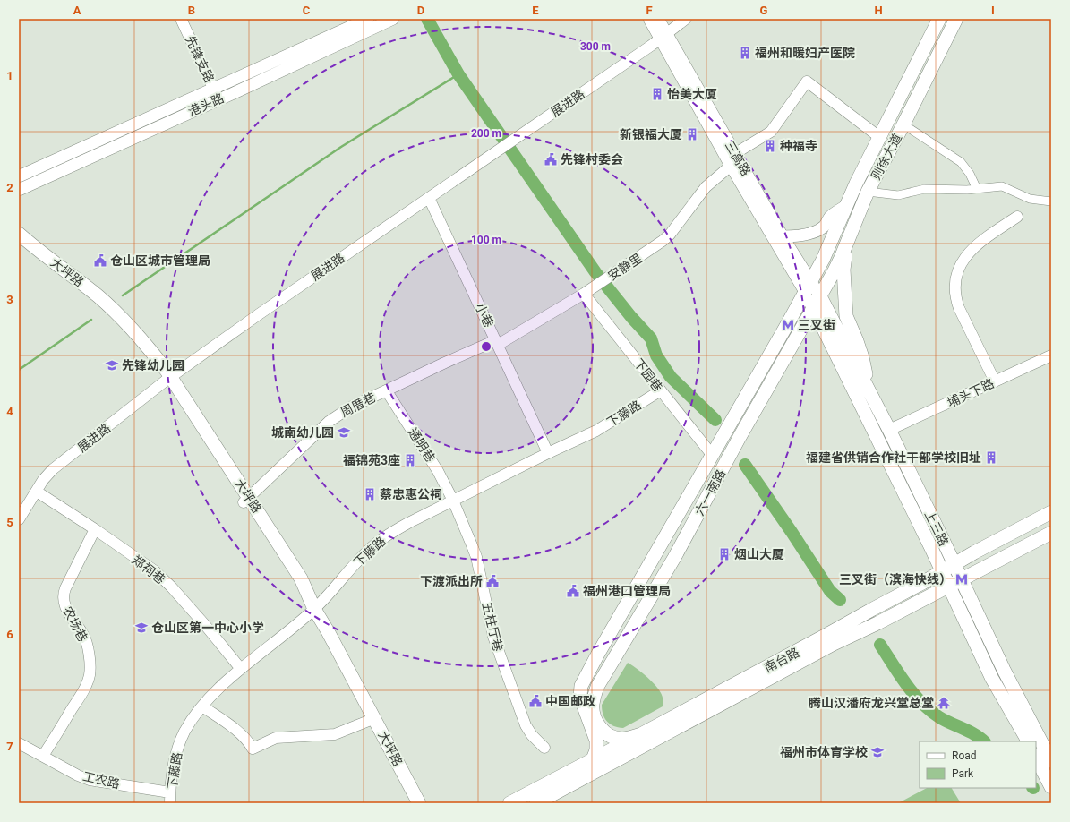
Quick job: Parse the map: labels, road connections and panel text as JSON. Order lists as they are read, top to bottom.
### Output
{
  "streets": {
    "main road": [
      "港头路",
      "则徐大道",
      "三高路",
      "大坪路",
      "六一南路",
      "上三路",
      "南台路"
    ],
    "street": [
      "先锋支路",
      "展进路",
      "安静里",
      "小巷",
      "下园巷",
      "埔头下路",
      "周厝巷",
      "下藤路",
      "通明巷",
      "郑祠巷",
      "农场巷",
      "五柱厅巷",
      "工农路"
    ]
  },
  "crossings": [
    ["先锋支路", "港头路"],
    ["展进路", "三高路"],
    ["展进路", "大坪路"],
    ["展进路", "小巷"],
    ["展进路", "郑祠巷"],
    ["则徐大道", "三高路"],
    ["则徐大道", "六一南路"],
    ["则徐大道", "上三路"],
    ["三高路", "安静里"],
    ["三高路", "六一南路"],
    ["安静里", "小巷"],
    ["安静里", "下园巷"],
    ["安静里", "周厝巷"],
    ["大坪路", "周厝巷"],
    ["大坪路", "下藤路"],
    ["小巷", "周厝巷"],
    ["小巷", "下藤路"],
    ["下园巷", "下藤路"],
    ["下园巷", "六一南路"],
    ["埔头下路", "上三路"],
    ["周厝巷", "通明巷"],
    ["下藤路", "通明巷"],
    ["下藤路", "郑祠巷"],
    ["下藤路", "五柱厅巷"],
    ["下藤路", "工农路"],
    ["通明巷", "五柱厅巷"],
    ["六一南路", "上三路"],
    ["六一南路", "南台路"],
    ["上三路", "南台路"],
    ["郑祠巷", "农场巷"],
    ["农场巷", "工农路"]
  ],
  "places": {
    "building": [
      "福州和暖妇产医院",
      "怡美大厦",
      "新银福大厦",
      "种福寺",
      "福建省供销合作社干部学校旧址",
      "福锦苑3座",
      "蔡忠惠公祠",
      "烟山大厦"
    ],
    "public building": [
      "先锋村委会",
      "仓山区城市管理局",
      "下渡派出所",
      "福州港口管理局",
      "中国邮政"
    ],
    "metro station": ["三叉街", "三叉街（滨海快线）"],
    "school or university": [
      "先锋幼儿园",
      "城南幼儿园",
      "仓山区第一中心小学",
      "福州市体育学校"
    ],
    "temple": ["腾山汉潘府龙兴堂总堂"]
  },
  "legend": ["Road", "Park"],
  "grid": {
    "columns": [
      "A",
      "B",
      "C",
      "D",
      "E",
      "F",
      "G",
      "H",
      "I"
    ],
    "rows": [
      "1",
      "2",
      "3",
      "4",
      "5",
      "6",
      "7"
    ]
  },
  "rings": ["300 m", "200 m", "100 m"]
}
